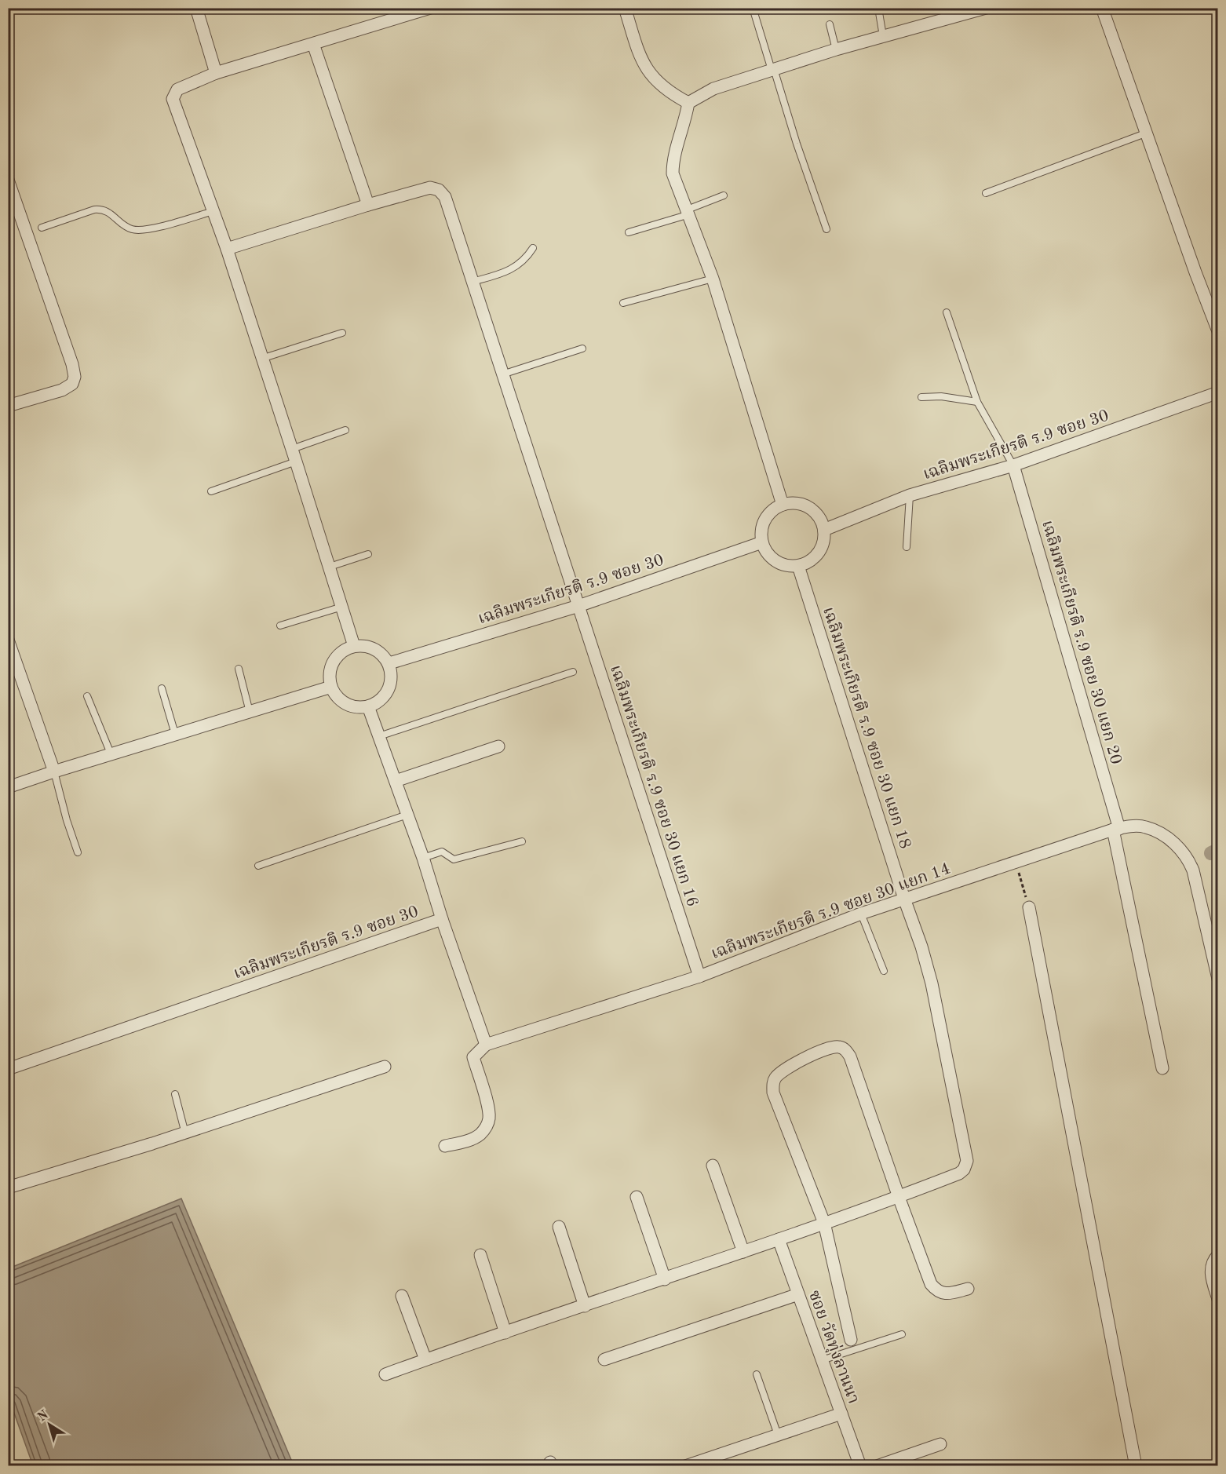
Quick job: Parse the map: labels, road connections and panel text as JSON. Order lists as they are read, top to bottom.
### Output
{
  "streets": {
    "street": [
      "เฉลิมพระเกียรติ ร.9 ซอย 30",
      "เฉลิมพระเกียรติ ร.9 ซอย 30 แยก 20",
      "เฉลิมพระเกียรติ ร.9 ซอย 30 แยก 18",
      "เฉลิมพระเกียรติ ร.9 ซอย 30 แยก 16",
      "เฉลิมพระเกียรติ ร.9 ซอย 30 แยก 14",
      "ซอย วัดทุ่งลานนา"
    ]
  },
  "crossings": [
    ["เฉลิมพระเกียรติ ร.9 ซอย 30", "เฉลิมพระเกียรติ ร.9 ซอย 30 แยก 20"],
    ["เฉลิมพระเกียรติ ร.9 ซอย 30", "เฉลิมพระเกียรติ ร.9 ซอย 30 แยก 18"],
    ["เฉลิมพระเกียรติ ร.9 ซอย 30", "เฉลิมพระเกียรติ ร.9 ซอย 30 แยก 16"],
    ["เฉลิมพระเกียรติ ร.9 ซอย 30 แยก 20", "เฉลิมพระเกียรติ ร.9 ซอย 30 แยก 14"],
    ["เฉลิมพระเกียรติ ร.9 ซอย 30 แยก 18", "เฉลิมพระเกียรติ ร.9 ซอย 30 แยก 14"],
    ["เฉลิมพระเกียรติ ร.9 ซอย 30 แยก 18", "ซอย วัดทุ่งลานนา"],
    ["เฉลิมพระเกียรติ ร.9 ซอย 30 แยก 16", "เฉลิมพระเกียรติ ร.9 ซอย 30 แยก 14"]
  ],
  "north": "top left"
}
